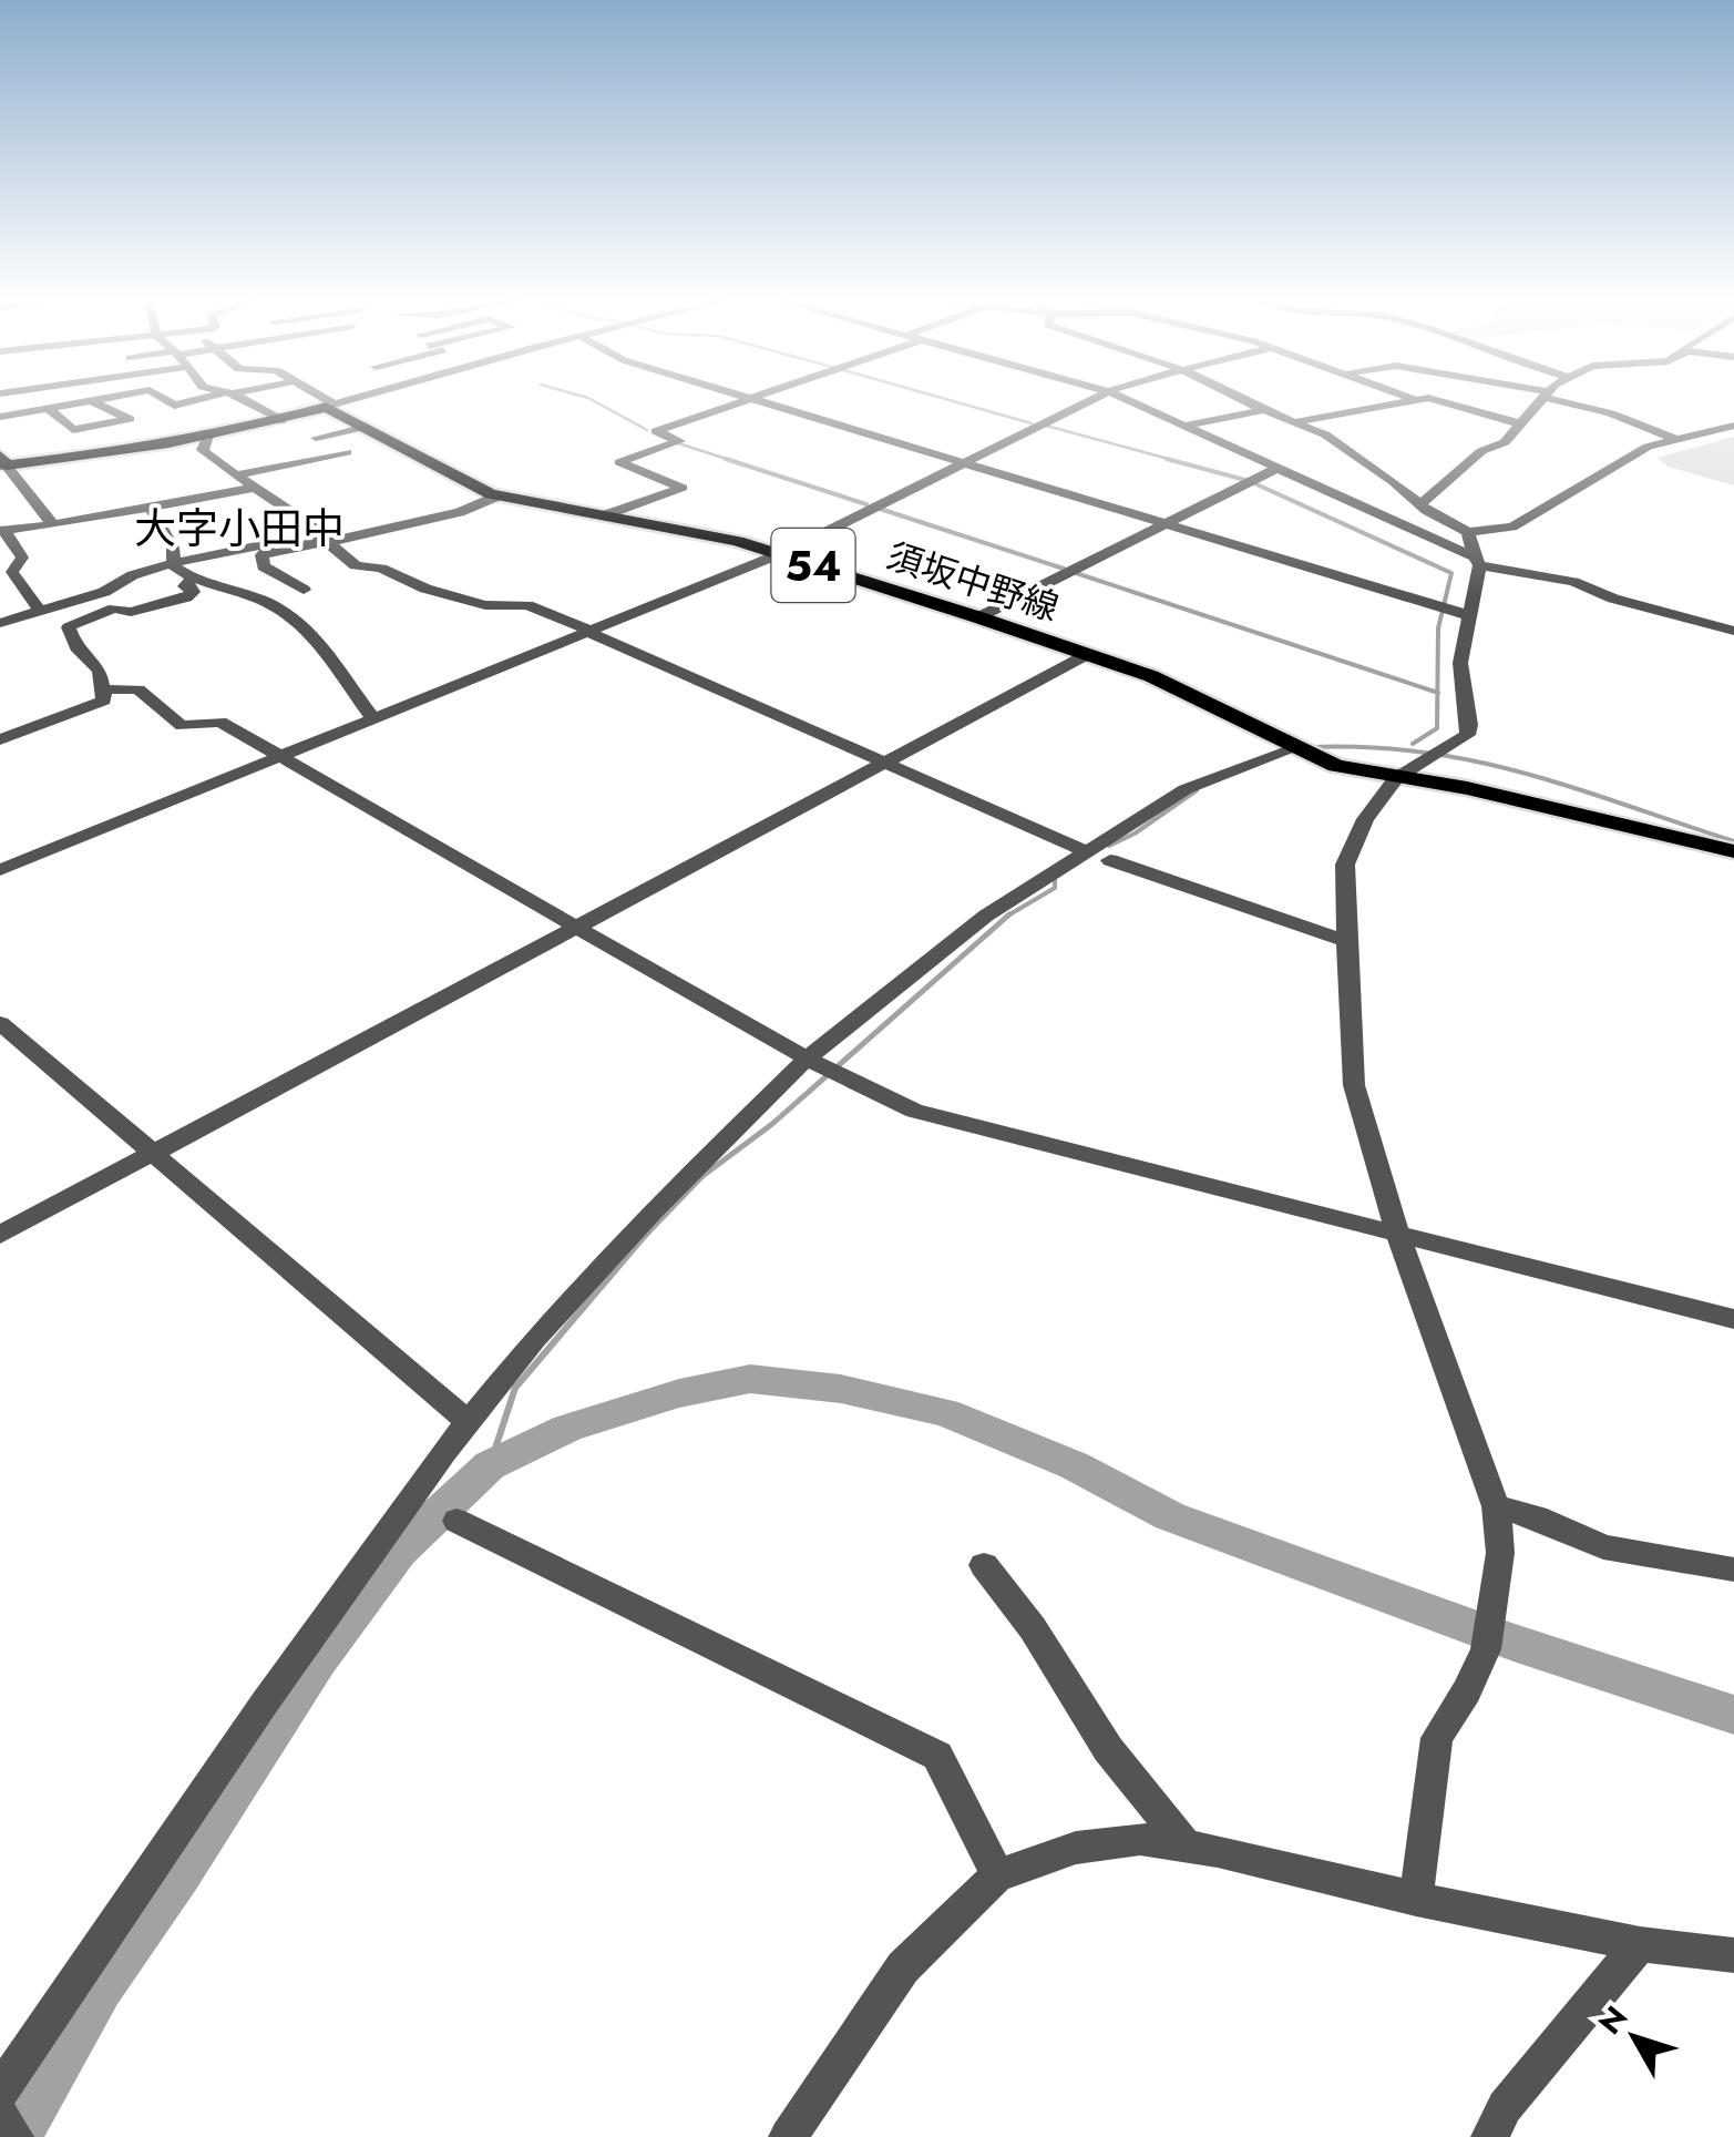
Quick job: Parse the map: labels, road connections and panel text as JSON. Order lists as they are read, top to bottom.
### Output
{
  "streets": {
    "main road": ["54", "須坂中野線"]
  },
  "districts": ["大字小田中"],
  "north": "top left"
}
